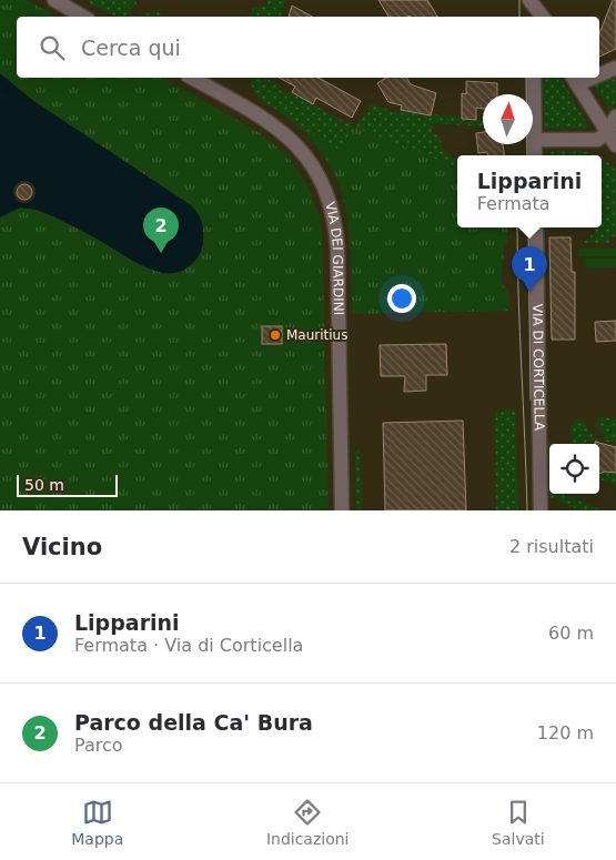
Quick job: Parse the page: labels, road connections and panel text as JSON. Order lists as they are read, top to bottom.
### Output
{
  "streets": {
    "street": ["VIA DEI GIARDINI", "VIA DI CORTICELLA"]
  },
  "places": ["Mauritius"],
  "scale_bar": "50 m",
  "north": "top",
  "page": {
    "search": "Cerca qui",
    "popup": ["Lipparini", "Fermata"],
    "pins": ["2", "1"],
    "scale": "50 m",
    "heading": ["Vicino", "2 risultati"],
    "list": [
      {
        "mark": "1",
        "name": "Lipparini",
        "note": "Fermata · Via di Corticella",
        "value": "60 m"
      },
      {
        "mark": "2",
        "name": "Parco della Ca' Bura",
        "note": "Parco",
        "value": "120 m"
      }
    ],
    "nav": ["Mappa", "Indicazioni", "Salvati"]
  }
}
